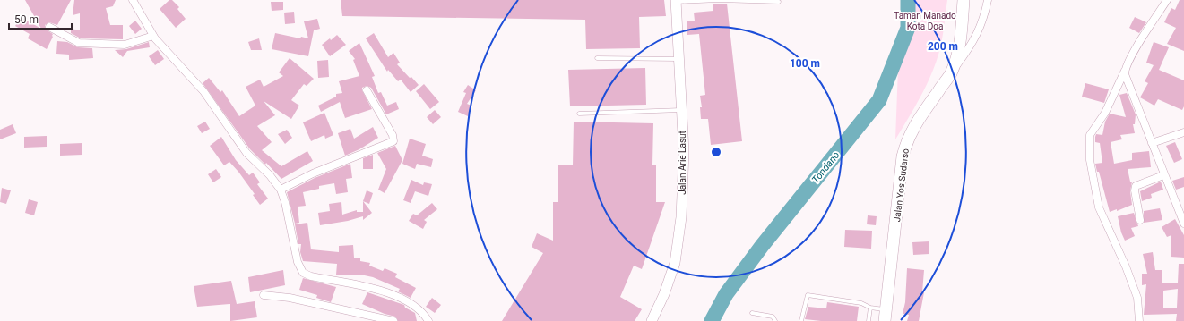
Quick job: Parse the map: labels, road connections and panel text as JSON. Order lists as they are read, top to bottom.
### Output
{
  "streets": {
    "highway": ["Jalan Yos Sudarso"],
    "main road": ["Jalan Arie Lasut"]
  },
  "water": ["Tondano"],
  "parks": ["Taman Manado Kota Doa"],
  "scale_bar": "50 m",
  "rings": ["200 m", "100 m"]
}
